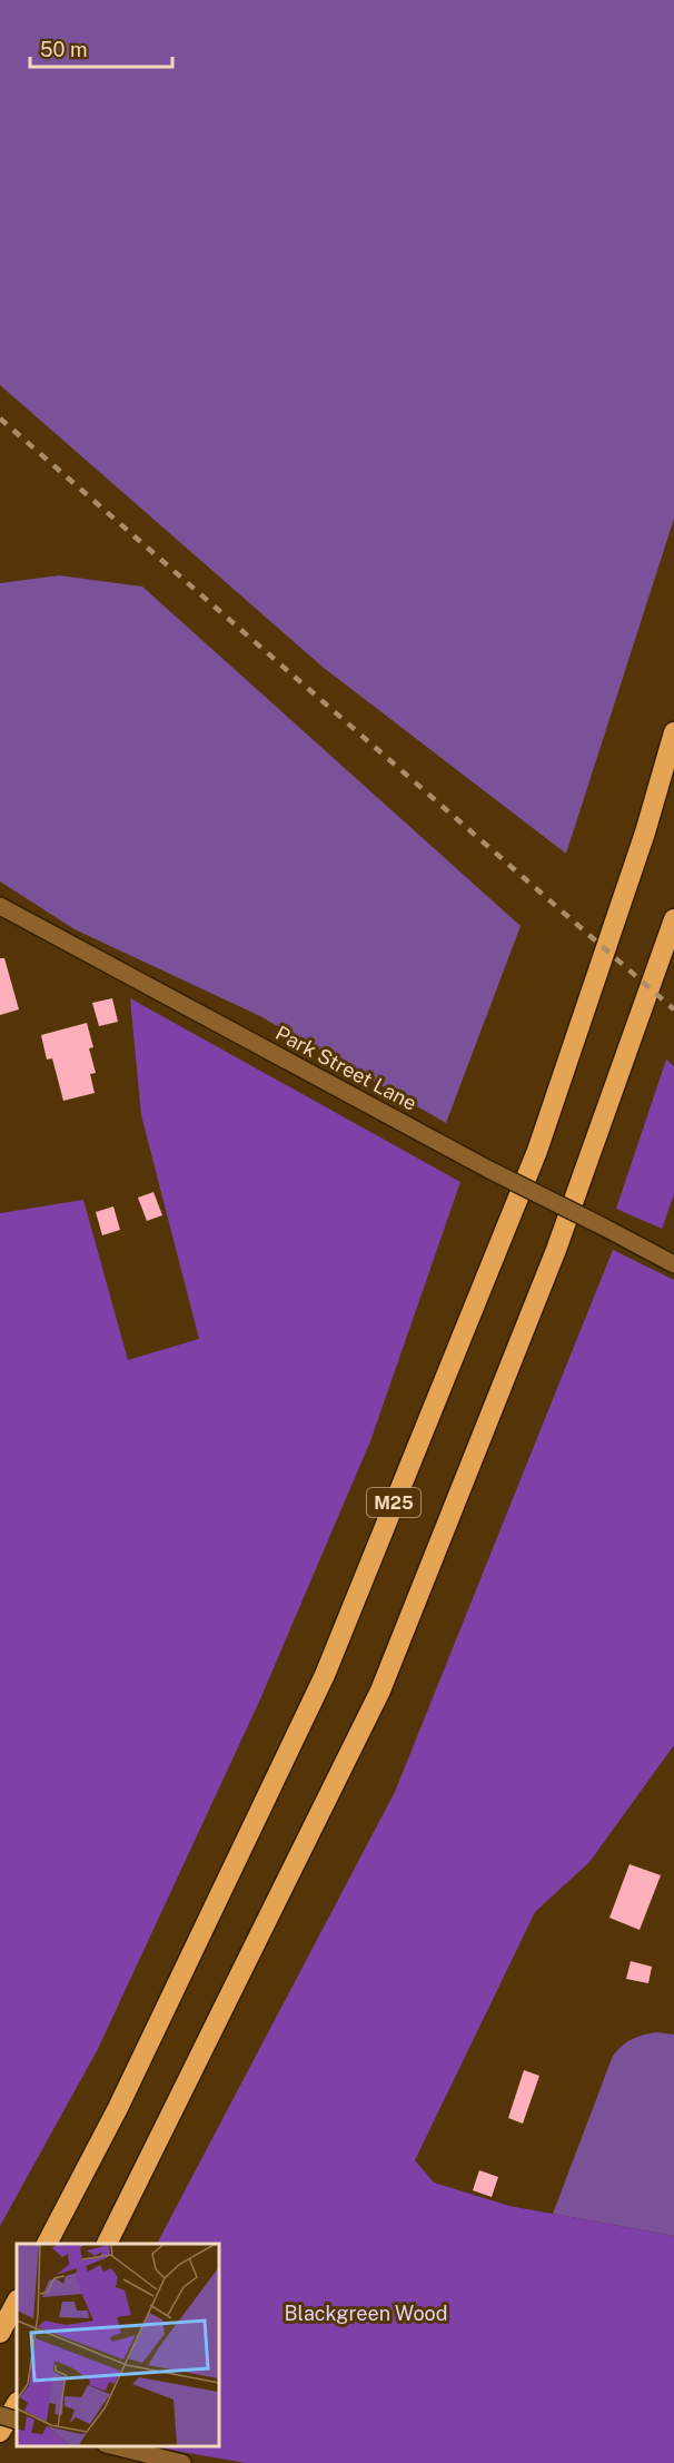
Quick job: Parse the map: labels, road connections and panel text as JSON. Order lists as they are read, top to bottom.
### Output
{
  "streets": {
    "highway": ["M25"],
    "street": ["Park Street Lane"]
  },
  "parks": ["Blackgreen Wood"],
  "scale_bar": "50 m"
}
